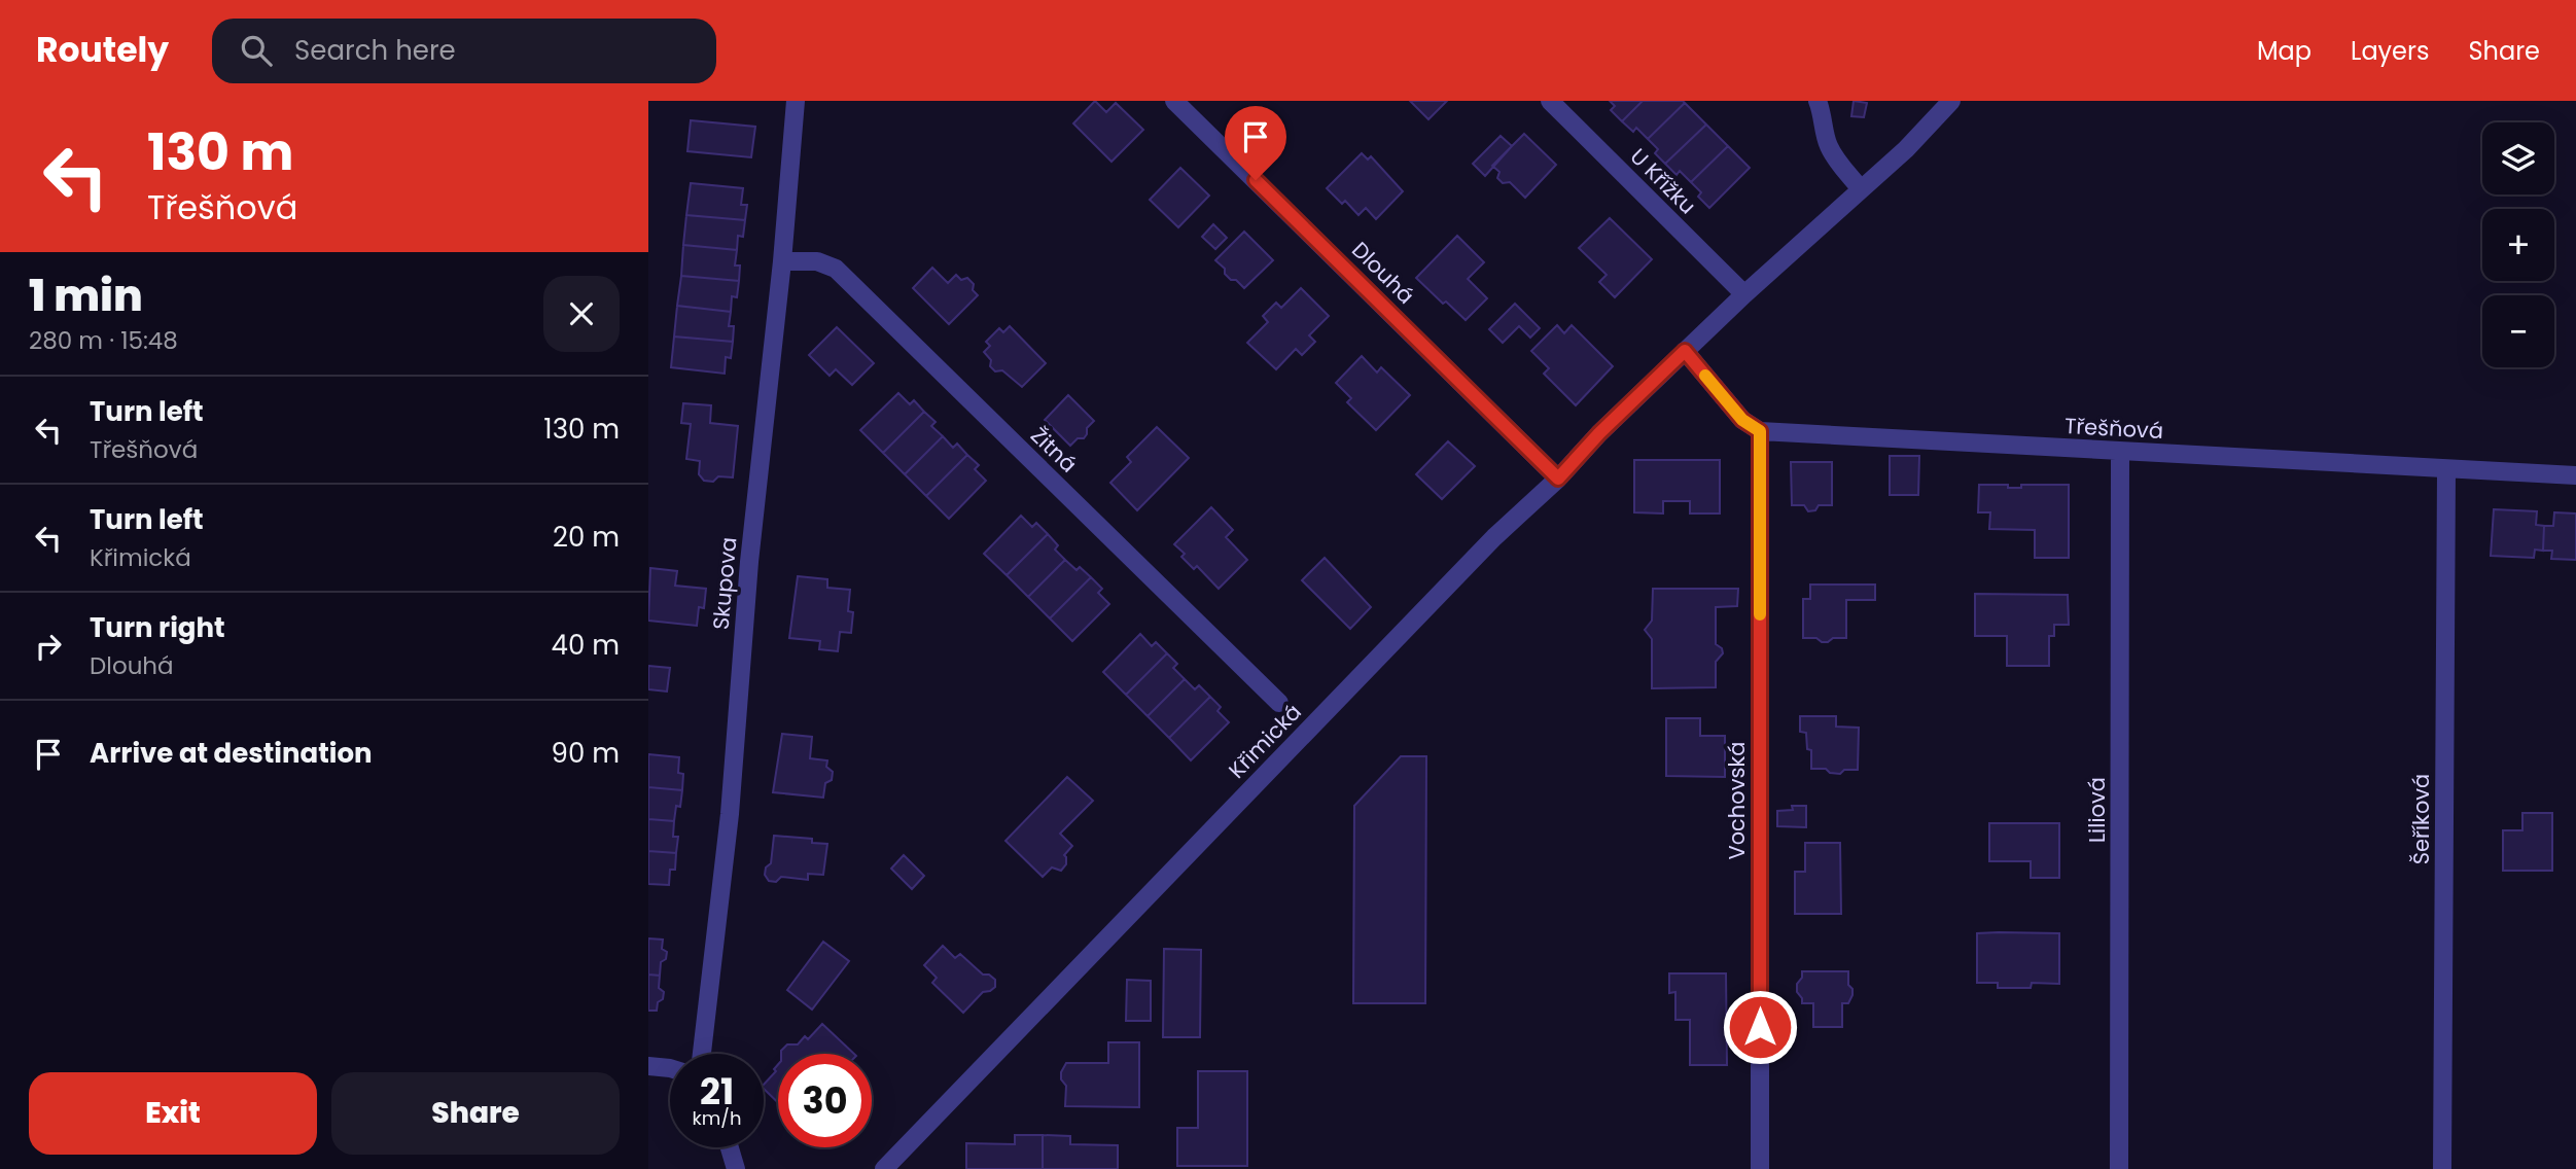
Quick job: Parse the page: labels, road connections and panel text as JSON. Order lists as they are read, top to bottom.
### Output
{
  "streets": {
    "street": [
      "U Křížku",
      "Dlouhá",
      "Třešňová",
      "Žitná",
      "Skupova",
      "Křimická",
      "Vochovská",
      "Liliová",
      "Šeříková"
    ]
  },
  "crossings": [
    ["U Křížku", "Křimická"],
    ["Dlouhá", "Křimická"],
    ["Třešňová", "Vochovská"],
    ["Třešňová", "Liliová"],
    ["Třešňová", "Šeříková"],
    ["Žitná", "Skupova"]
  ],
  "page": {
    "header": "Routely",
    "search": "Search here",
    "nav": ["Map", "Layers", "Share"],
    "turn": ["130 m", "Třešňová"],
    "map_buttons": ["+", "−"],
    "heading": ["1 min", "280 m · 15:48"],
    "list": [
      {
        "name": "Turn left",
        "note": "Třešňová",
        "value": "130 m"
      },
      {
        "name": "Turn left",
        "note": "Křimická",
        "value": "20 m"
      },
      {
        "name": "Turn right",
        "note": "Dlouhá",
        "value": "40 m"
      },
      {
        "name": "Arrive at destination",
        "value": "90 m"
      }
    ],
    "speed": "21 km/h",
    "limit": "30",
    "buttons": ["Exit", "Share"]
  }
}
